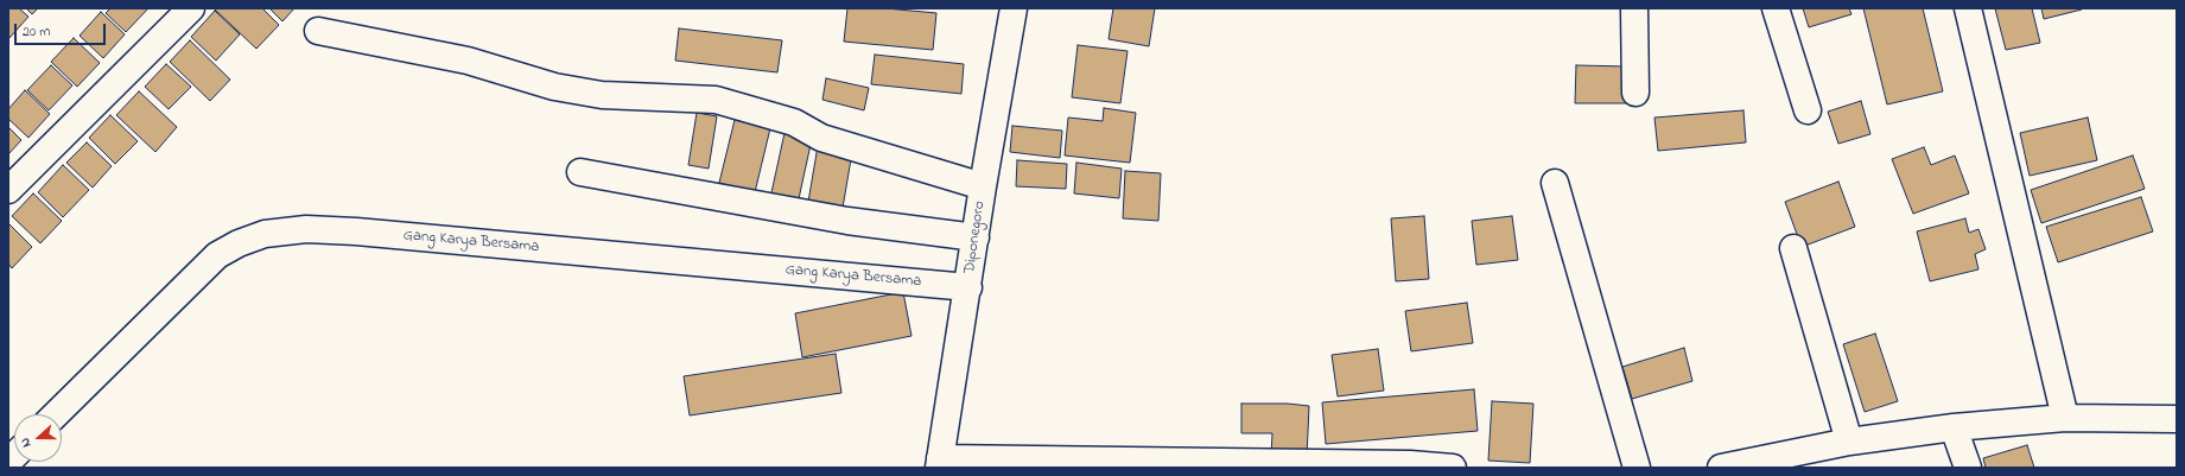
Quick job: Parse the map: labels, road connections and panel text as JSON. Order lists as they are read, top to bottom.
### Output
{
  "streets": {
    "street": ["Diponegoro", "Gang Karya Bersama"]
  },
  "crossings": [
    ["Diponegoro", "Gang Karya Bersama"]
  ],
  "scale_bar": "20 m",
  "north": "left"
}
